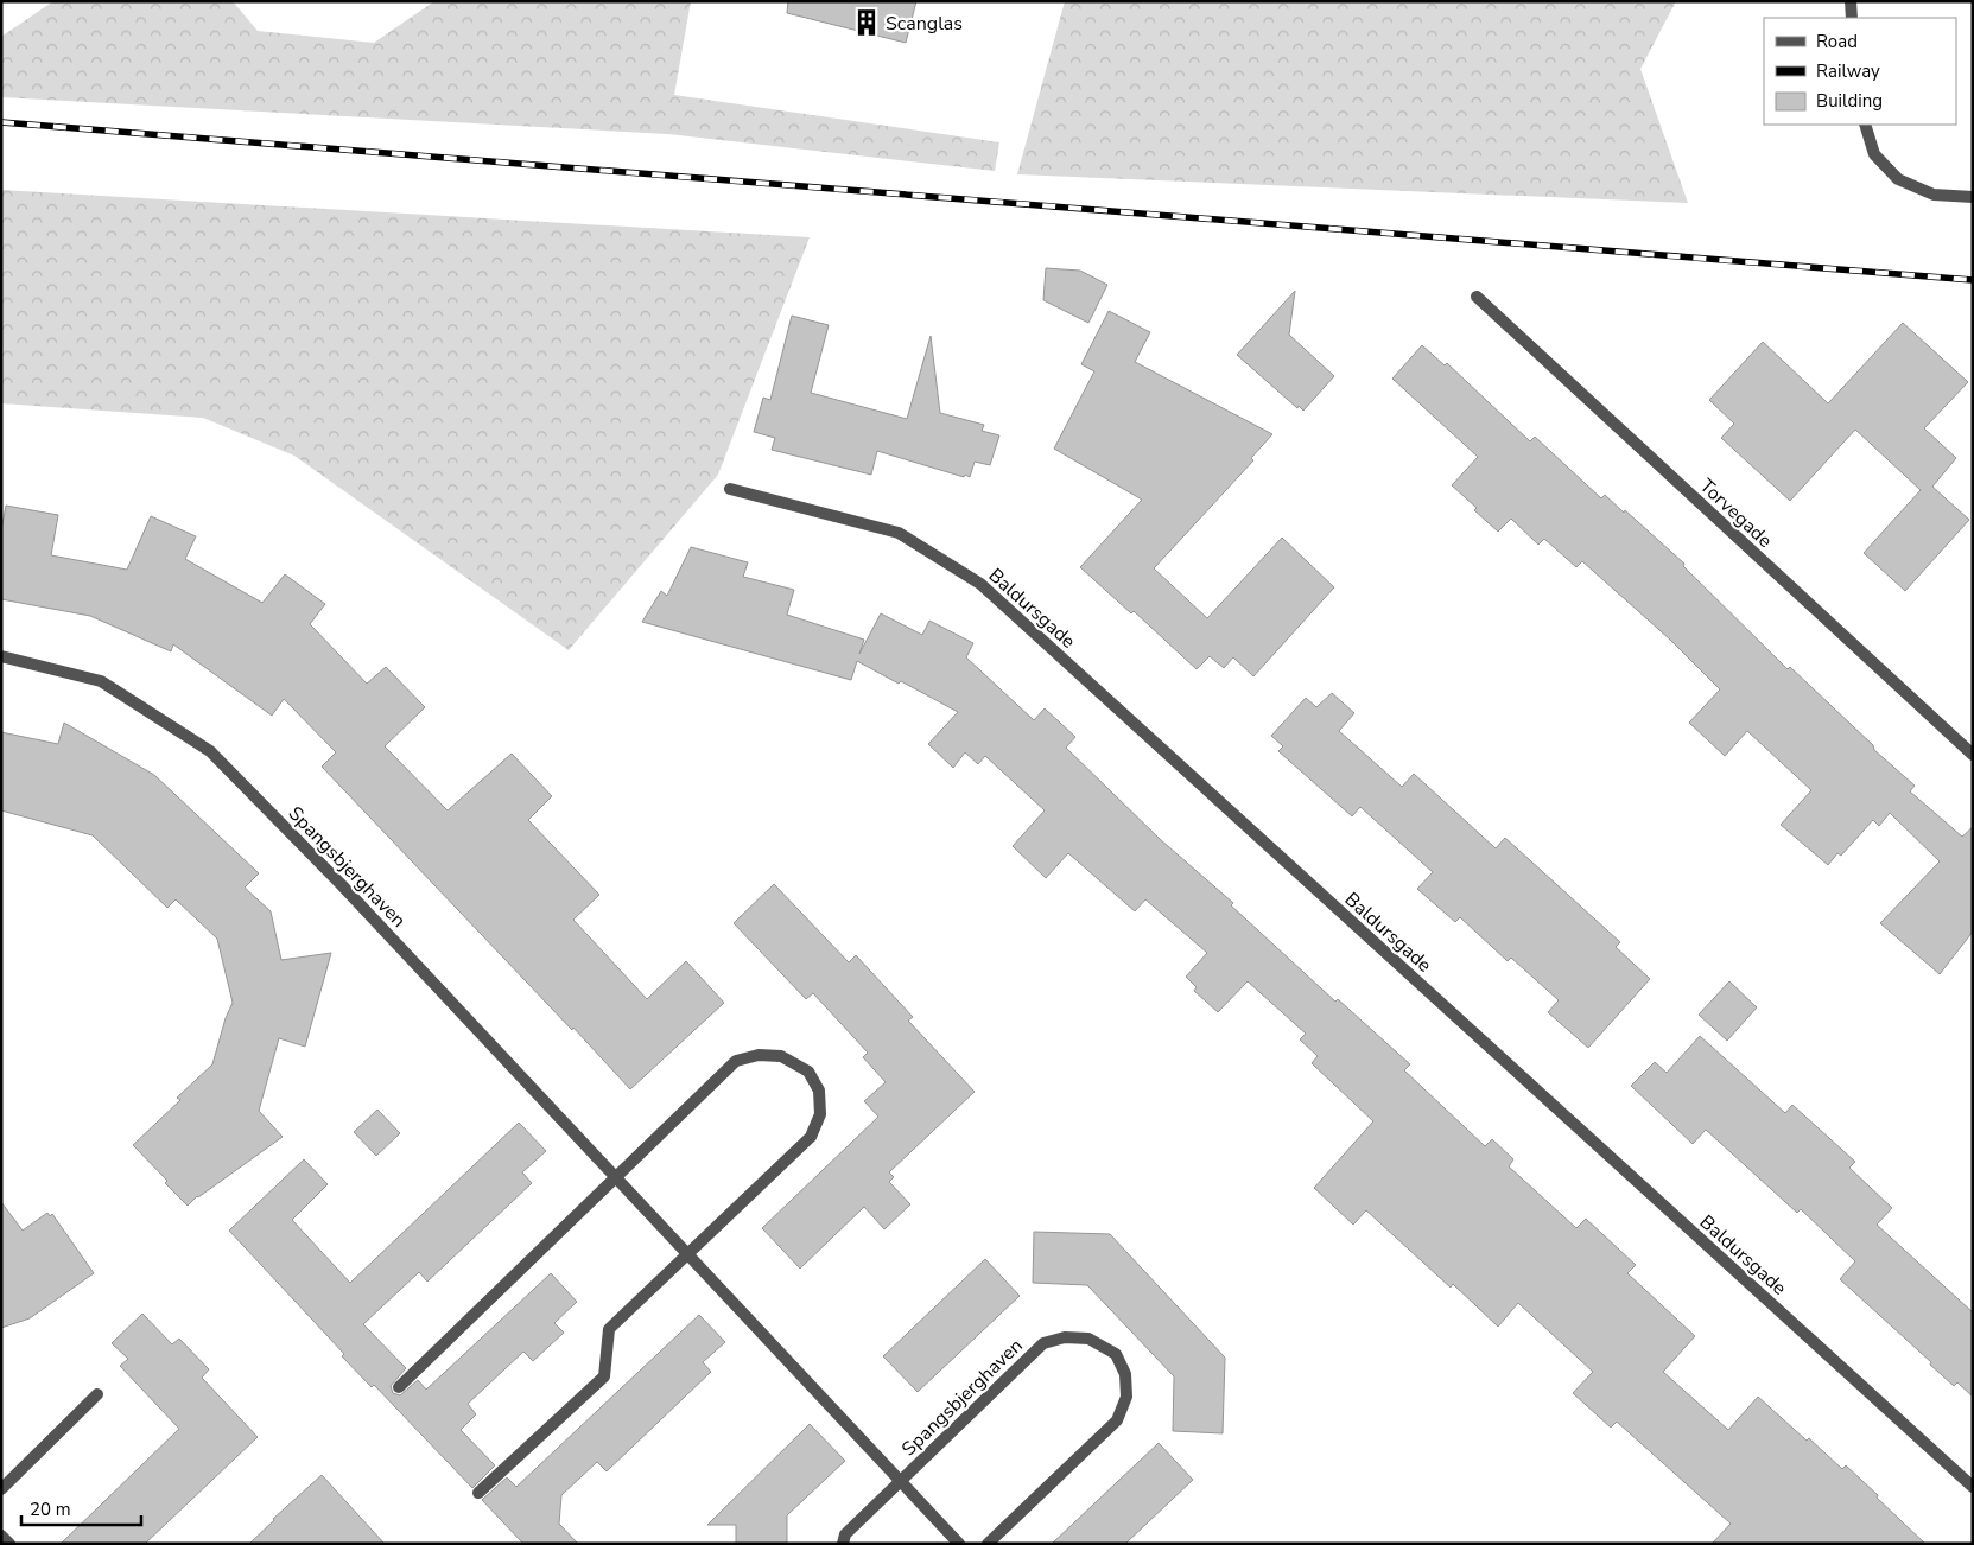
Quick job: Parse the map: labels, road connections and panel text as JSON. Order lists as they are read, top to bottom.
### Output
{
  "streets": {
    "street": ["Torvegade", "Baldursgade", "Spangsbjerghaven"]
  },
  "places": {
    "building": ["Scanglas"]
  },
  "legend": ["Road", "Railway", "Building"],
  "scale_bar": "20 m"
}
